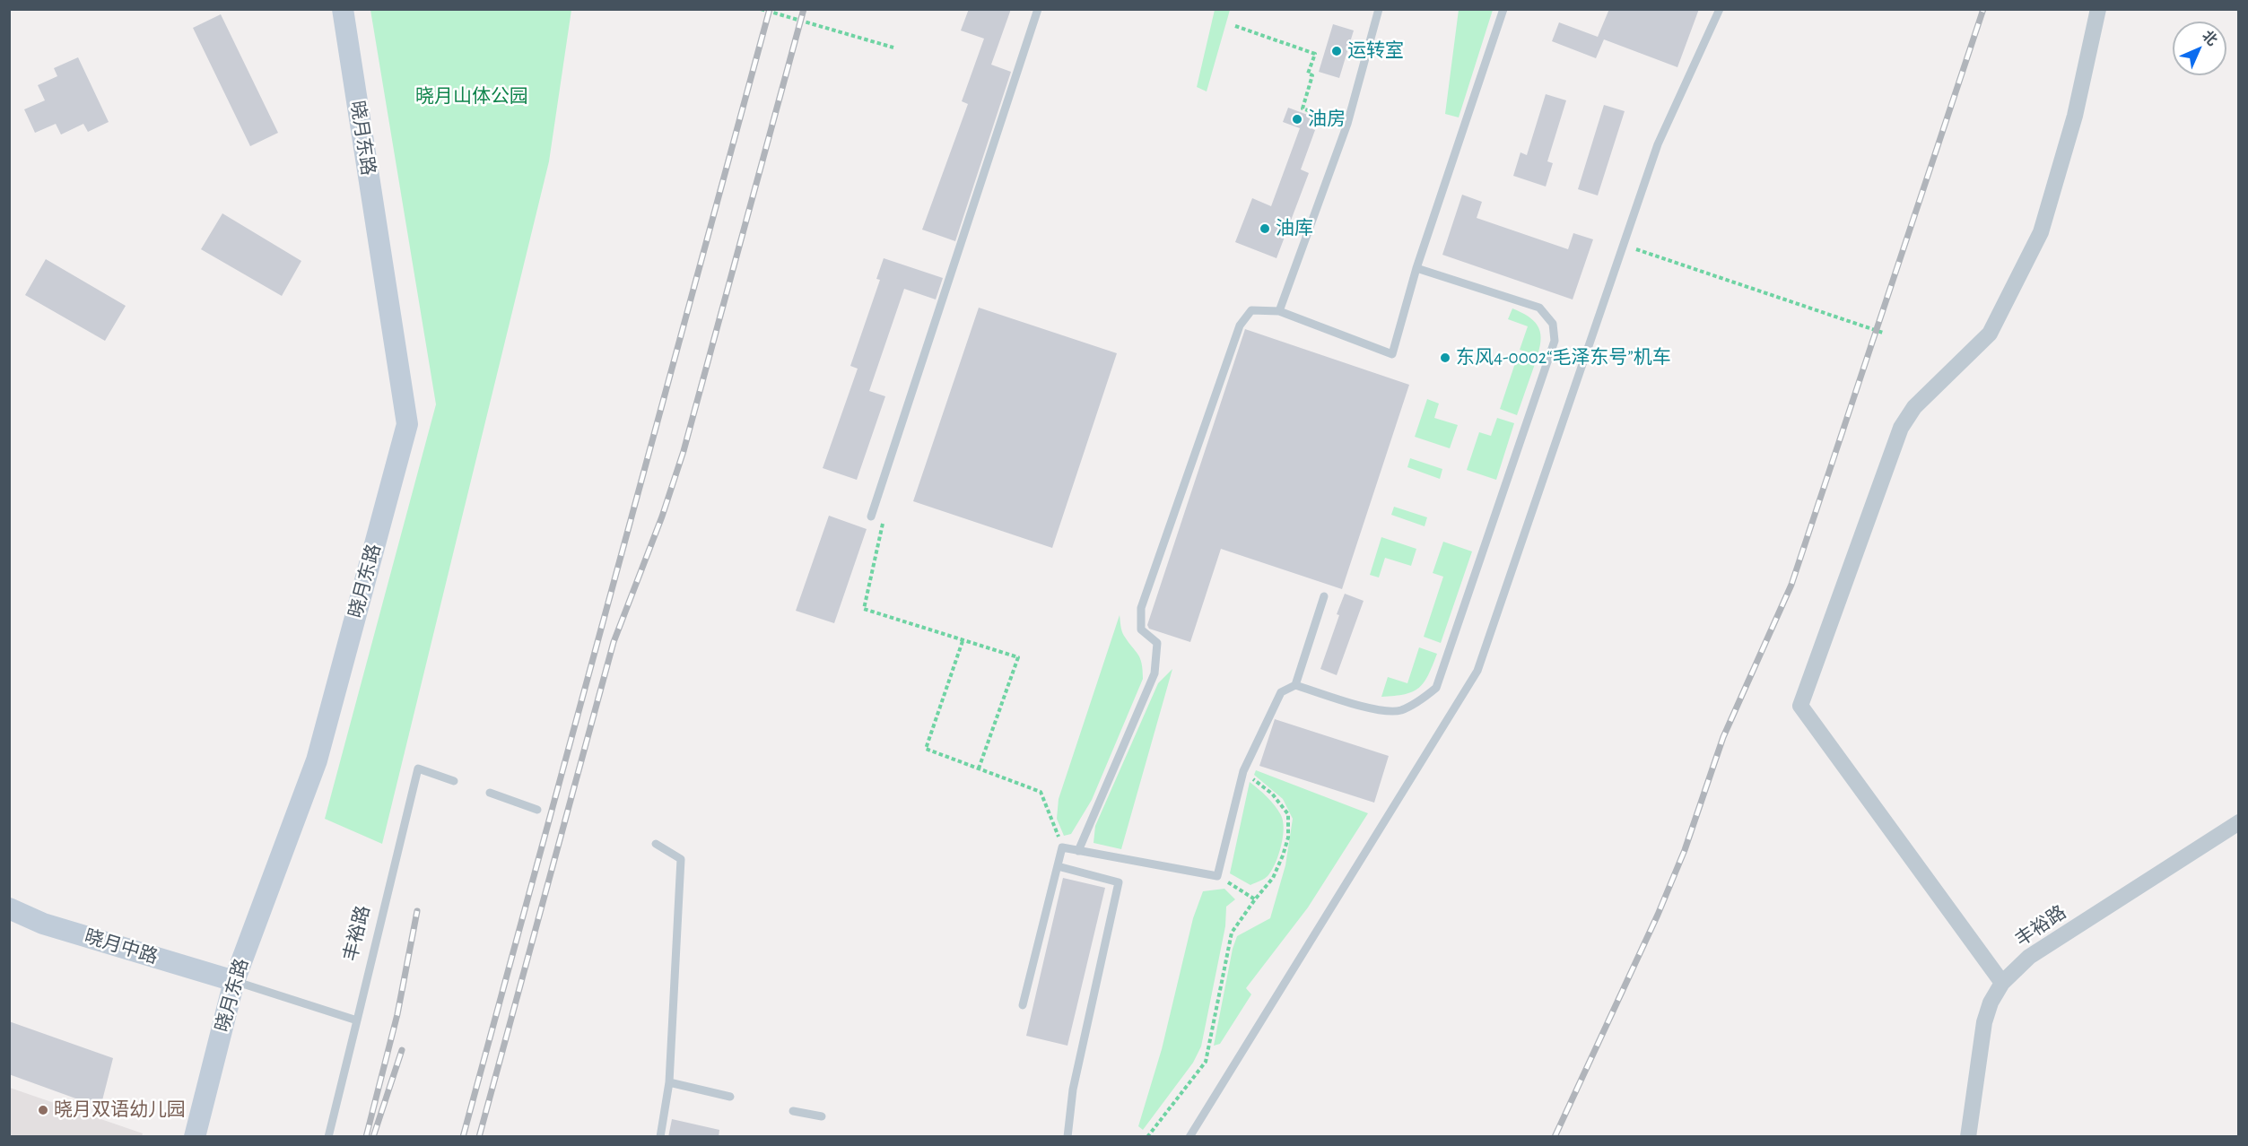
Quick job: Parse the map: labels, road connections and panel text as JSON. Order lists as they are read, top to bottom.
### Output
{
  "streets": {
    "street": ["晓月东路", "丰裕路", "晓月中路"]
  },
  "crossings": [
    ["晓月东路", "晓月中路"]
  ],
  "parks": ["晓月山体公园"],
  "places": [
    "运转室",
    "油房",
    "油库",
    "东风4-0002“毛泽东号”机车",
    "晓月双语幼儿园"
  ],
  "north": "top right"
}
